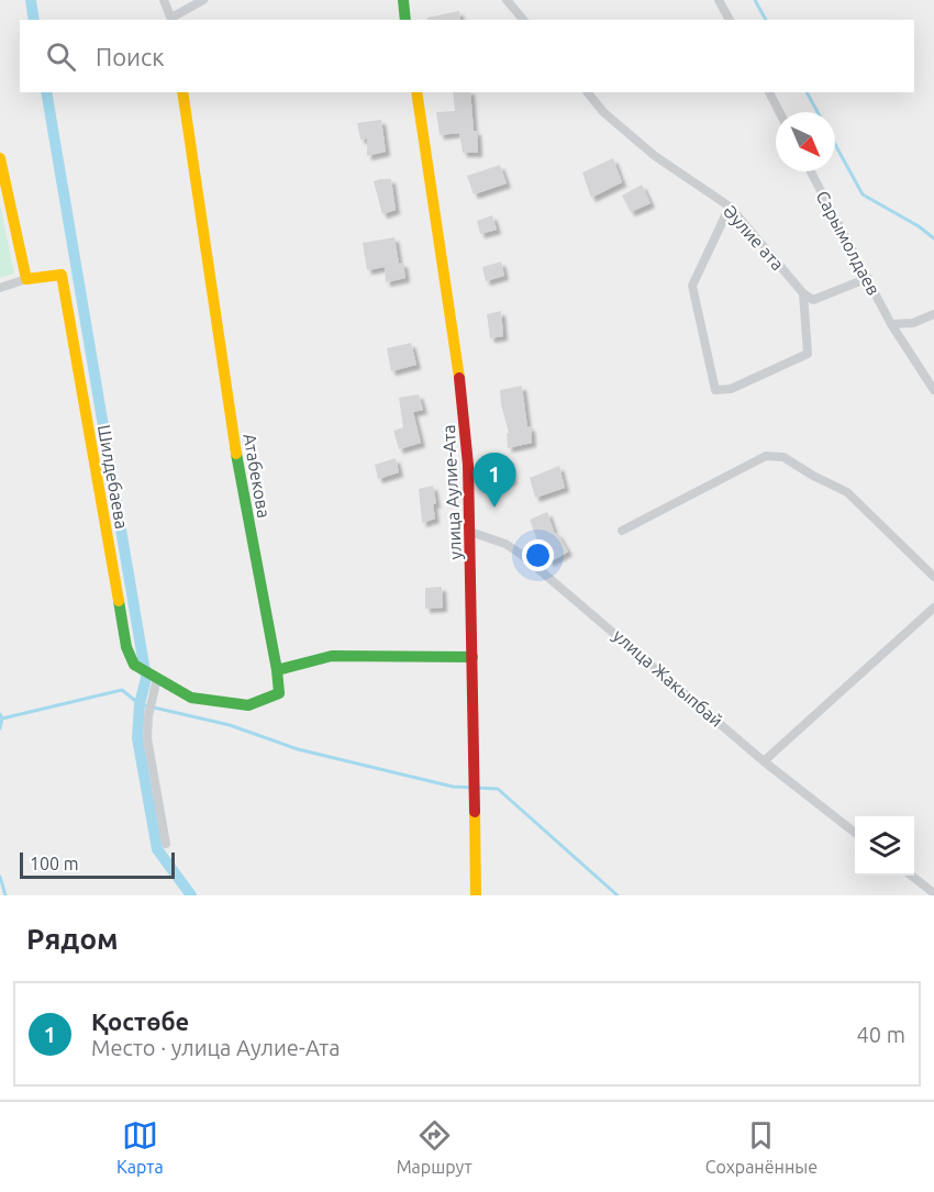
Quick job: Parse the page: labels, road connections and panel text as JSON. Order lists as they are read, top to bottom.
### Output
{
  "streets": {
    "street": [
      "Әулие ата",
      "Сарымолдаев",
      "Атабекова",
      "Шилдебаева",
      "улица Аулие-Ата",
      "улица Жакыпбай"
    ]
  },
  "crossings": [
    ["Атабекова", "Шилдебаева"],
    ["улица Аулие-Ата", "улица Жакыпбай"]
  ],
  "scale_bar": "100 m",
  "north": "bottom right",
  "page": {
    "search": "Поиск",
    "pins": "1",
    "scale": "100 m",
    "heading": "Рядом",
    "list": [
      {
        "mark": "1",
        "name": "Қостөбе",
        "note": "Место · улица Аулие-Ата",
        "value": "40 m"
      }
    ],
    "nav": ["Карта", "Маршрут", "Сохранённые"]
  }
}
